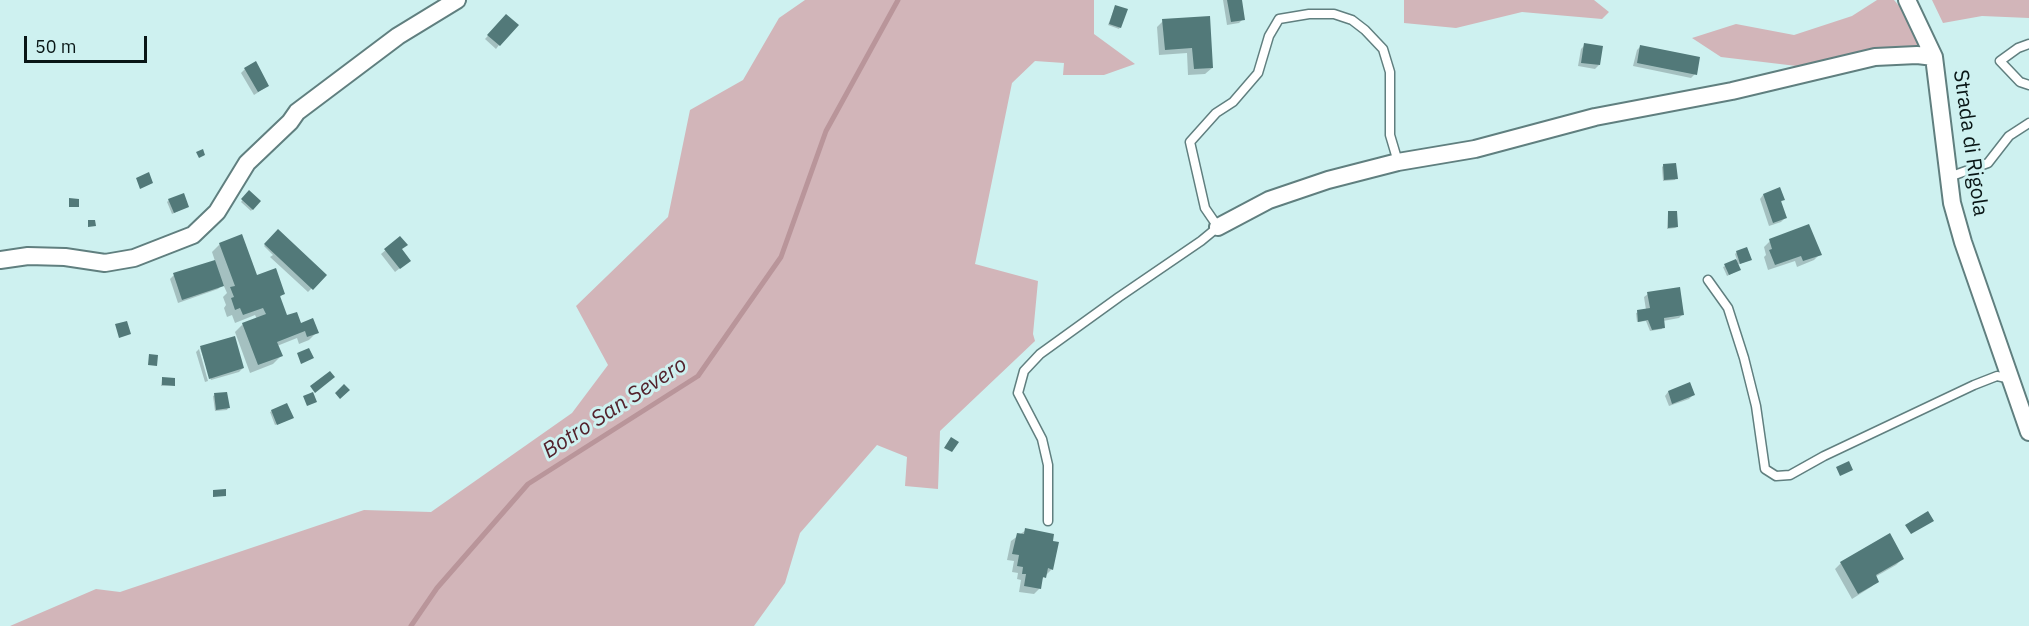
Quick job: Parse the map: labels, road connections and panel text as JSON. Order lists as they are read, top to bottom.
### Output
{
  "streets": {
    "street": ["Strada di Rigola"]
  },
  "water": ["Botro San Severo"],
  "scale_bar": "50 m"
}
